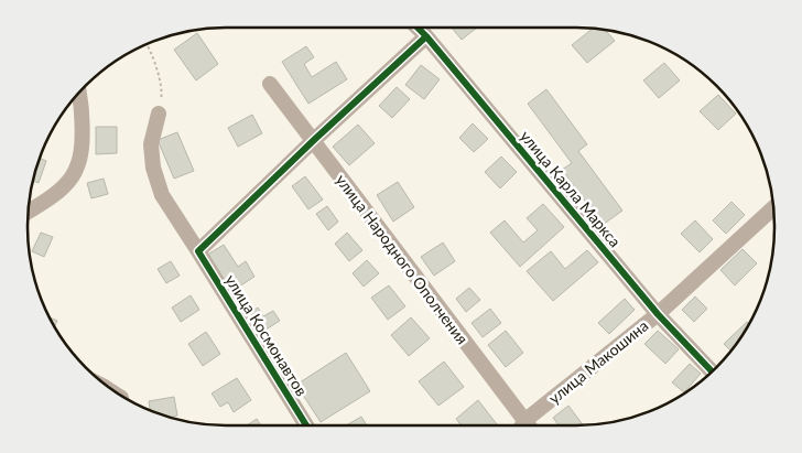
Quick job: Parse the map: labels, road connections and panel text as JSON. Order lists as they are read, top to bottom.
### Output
{
  "streets": {
    "street": [
      "улица Карла Маркса",
      "улица Народного Ополчения",
      "улица Космонавтов",
      "улица Макошина"
    ]
  },
  "crossings": [
    ["улица Карла Маркса", "улица Макошина"]
  ]
}
